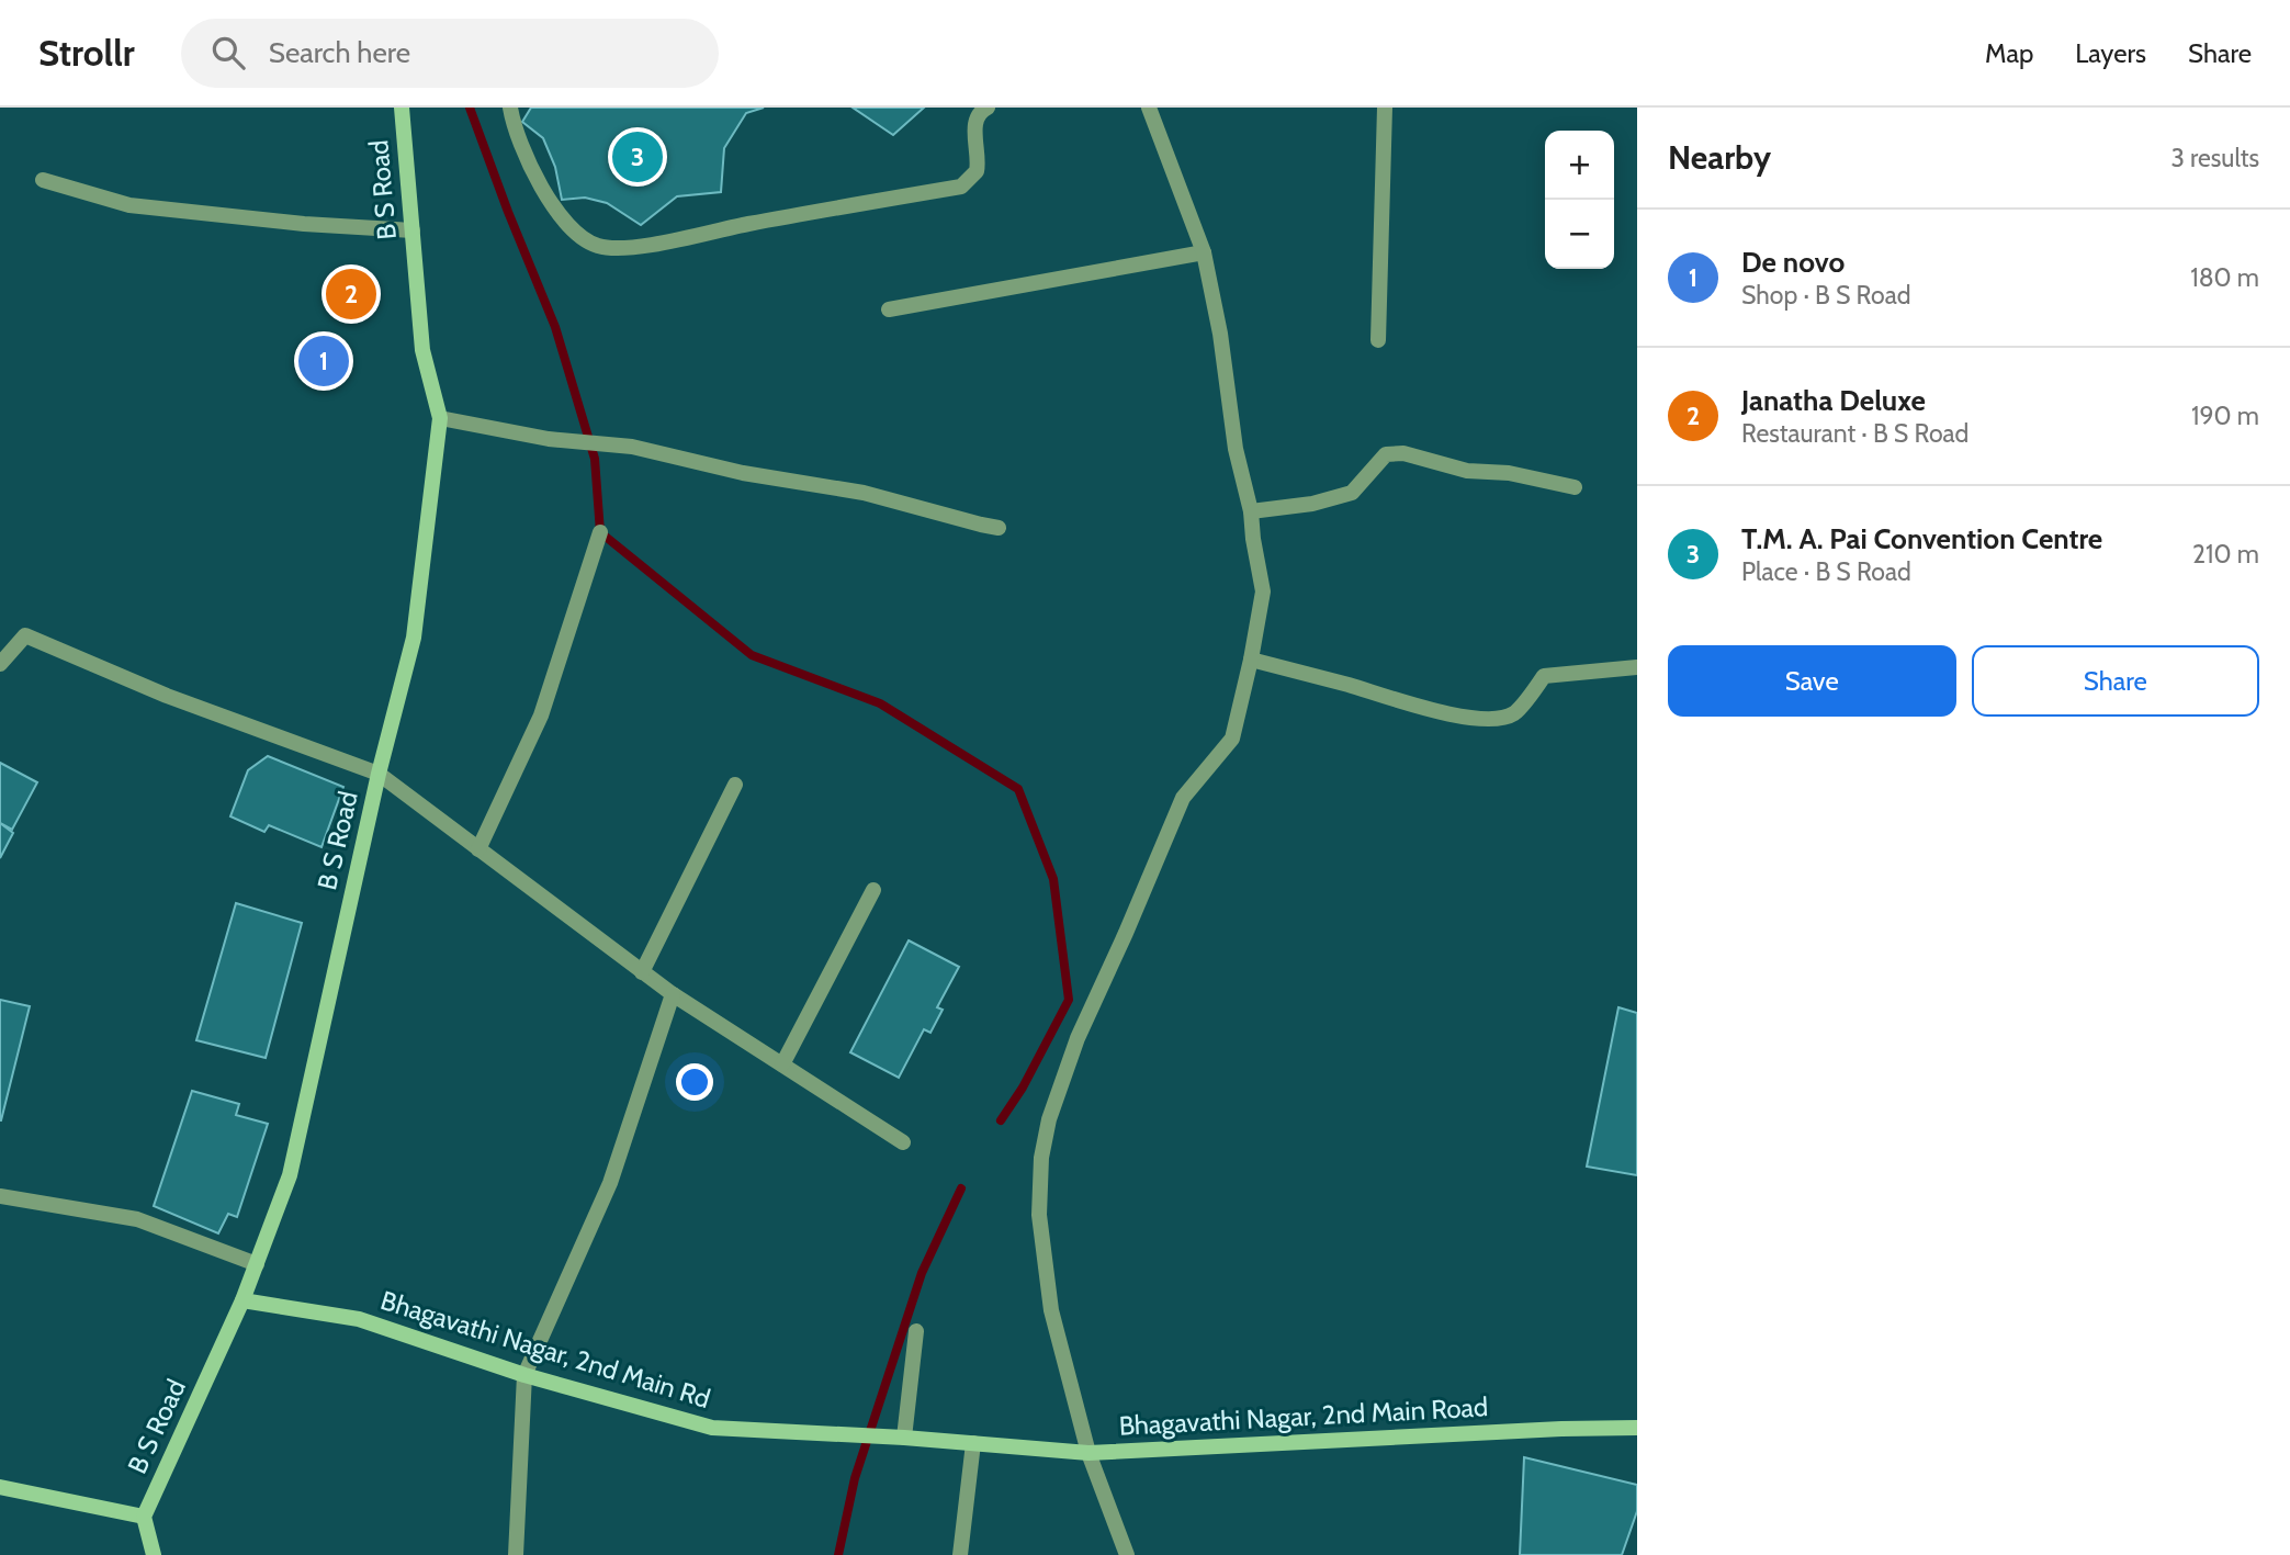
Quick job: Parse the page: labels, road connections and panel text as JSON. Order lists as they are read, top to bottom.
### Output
{
  "streets": {
    "street": ["B S Road", "Bhagavathi Nagar, 2nd Main Rd", "Bhagavathi Nagar, 2nd Main Road"]
  },
  "crossings": [
    ["B S Road", "Bhagavathi Nagar, 2nd Main Rd"],
    ["Bhagavathi Nagar, 2nd Main Rd", "Bhagavathi Nagar, 2nd Main Road"]
  ],
  "page": {
    "header": "Strollr",
    "search": "Search here",
    "nav": ["Map", "Layers", "Share"],
    "heading": ["Nearby", "3 results"],
    "pins": ["3", "2", "1"],
    "map_buttons": ["+", "−"],
    "list": [
      {
        "mark": "1",
        "name": "De novo",
        "note": "Shop · B S Road",
        "value": "180 m"
      },
      {
        "mark": "2",
        "name": "Janatha Deluxe",
        "note": "Restaurant · B S Road",
        "value": "190 m"
      },
      {
        "mark": "3",
        "name": "T.M. A. Pai Convention Centre",
        "note": "Place · B S Road",
        "value": "210 m"
      }
    ],
    "buttons": ["Save", "Share"]
  }
}
